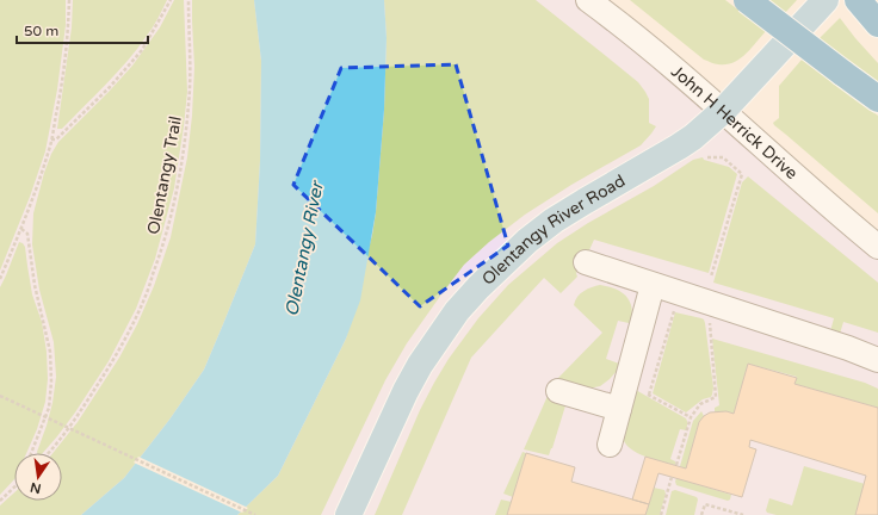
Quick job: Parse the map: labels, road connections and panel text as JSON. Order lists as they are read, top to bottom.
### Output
{
  "streets": {
    "main road": ["Olentangy River Road"],
    "street": ["John H Herrick Drive"],
    "path": ["Olentangy Trail"]
  },
  "crossings": [
    ["John H Herrick Drive", "Olentangy River Road"]
  ],
  "water": ["Olentangy River"],
  "scale_bar": "50 m",
  "north": "bottom"
}
